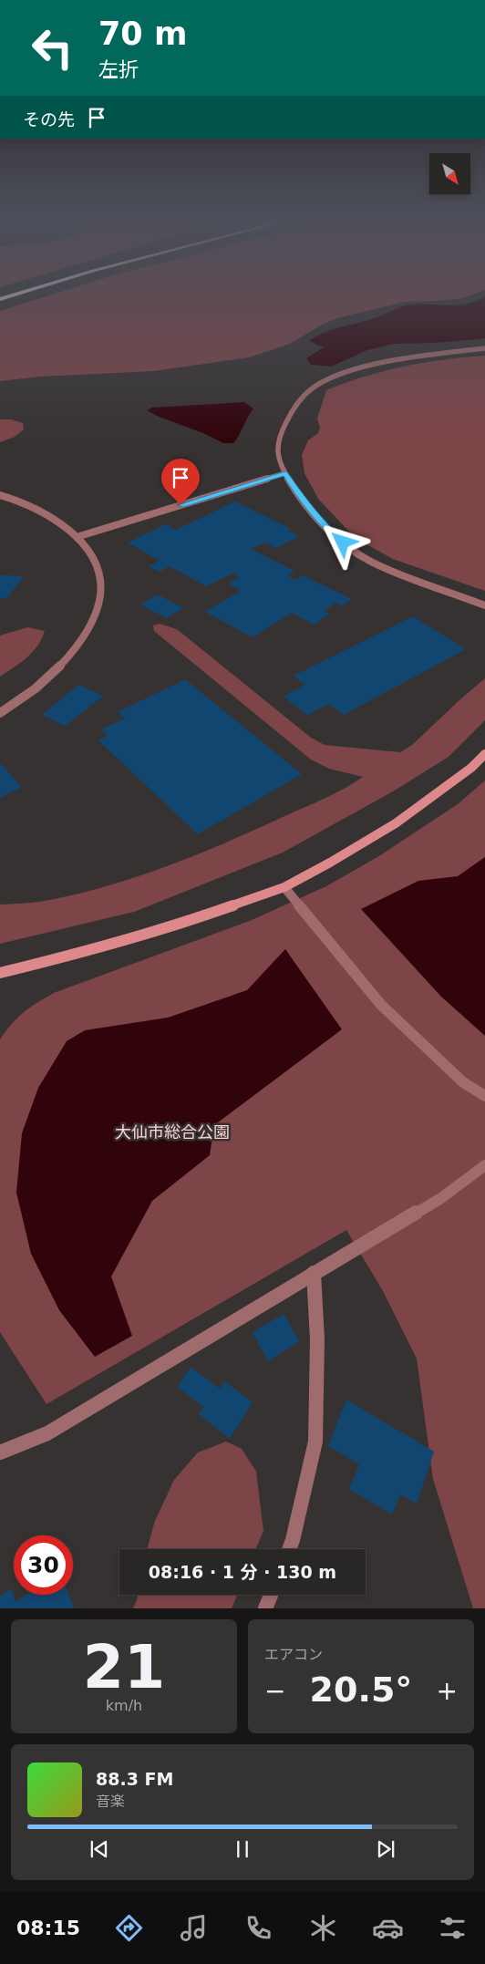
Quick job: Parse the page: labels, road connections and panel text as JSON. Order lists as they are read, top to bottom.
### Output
{
  "parks": ["大仙市総合公園"],
  "north": "bottom right",
  "page": {
    "turn": ["70 m", "左折"],
    "then": "その先",
    "limit": "30",
    "trip": "08:16 · 1 分 · 130 m",
    "tile": [
      ["21", "km/h"],
      "エアコン"
    ],
    "heat": ["−", "20.5°", "+"],
    "song": ["88.3 FM", "音楽"],
    "tabs": "08:15"
  }
}
